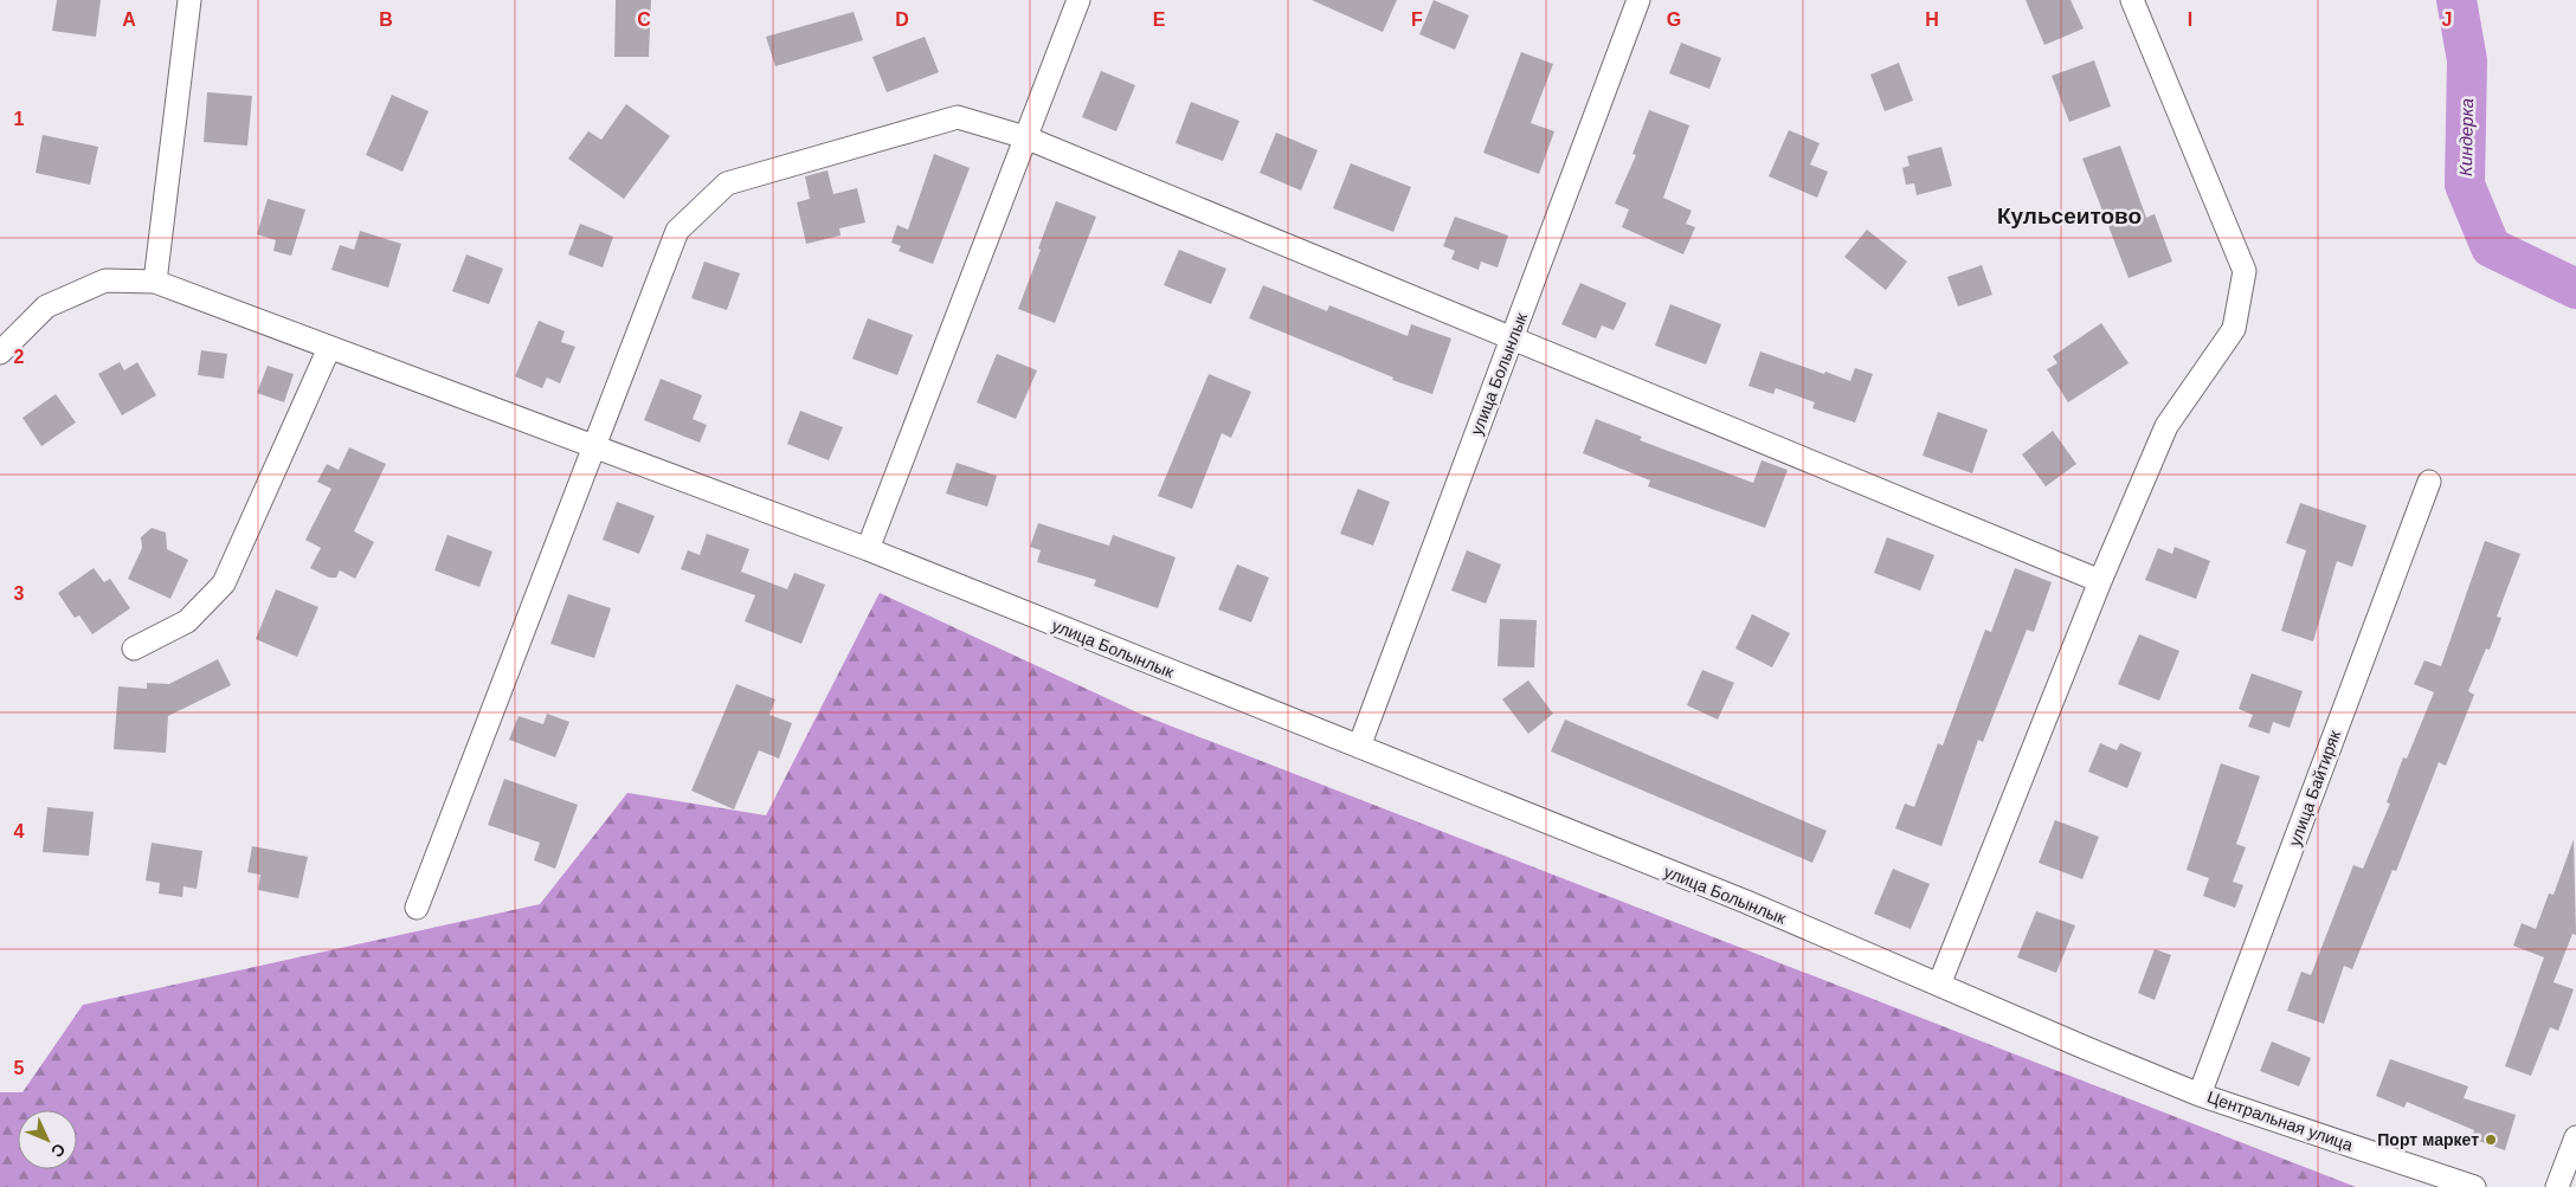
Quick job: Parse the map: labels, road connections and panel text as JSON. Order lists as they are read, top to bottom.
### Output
{
  "streets": {
    "street": ["улица Болынлык", "улица Байтиряк", "Центральная улица"]
  },
  "crossings": [
    ["улица Болынлык", "Центральная улица"],
    ["улица Байтиряк", "Центральная улица"]
  ],
  "districts": ["Кульсеитово"],
  "water": ["Киндерка"],
  "places": ["Порт маркет"],
  "north": "bottom right",
  "grid": {
    "columns": [
      "A",
      "B",
      "C",
      "D",
      "E",
      "F",
      "G",
      "H",
      "I",
      "J"
    ],
    "rows": [
      "1",
      "2",
      "3",
      "4",
      "5"
    ]
  }
}
